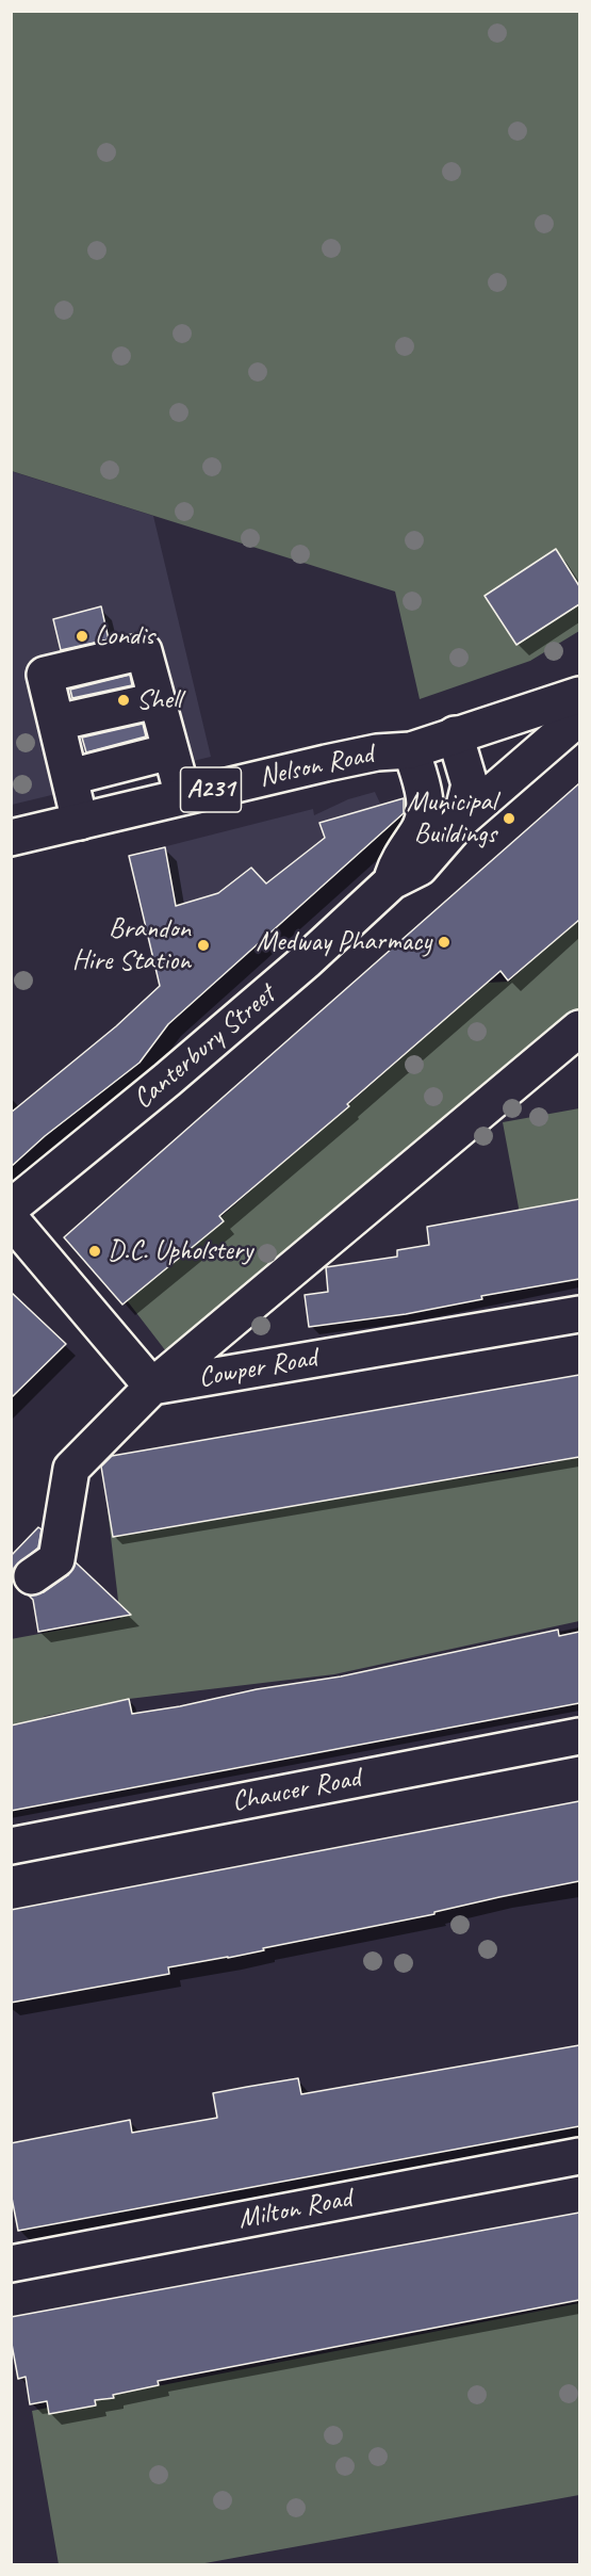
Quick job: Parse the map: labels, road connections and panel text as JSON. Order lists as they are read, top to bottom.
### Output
{
  "streets": {
    "street": [
      "Nelson Road",
      "A231",
      "Canterbury Street",
      "Cowper Road",
      "Chaucer Road",
      "Milton Road"
    ]
  },
  "crossings": [
    ["Nelson Road", "Canterbury Street"]
  ],
  "places": [
    "Londis",
    "Shell",
    "Municipal Buildings",
    "Medway Pharmacy",
    "Brandon Hire Station",
    "D.C. Upholstery"
  ]
}
